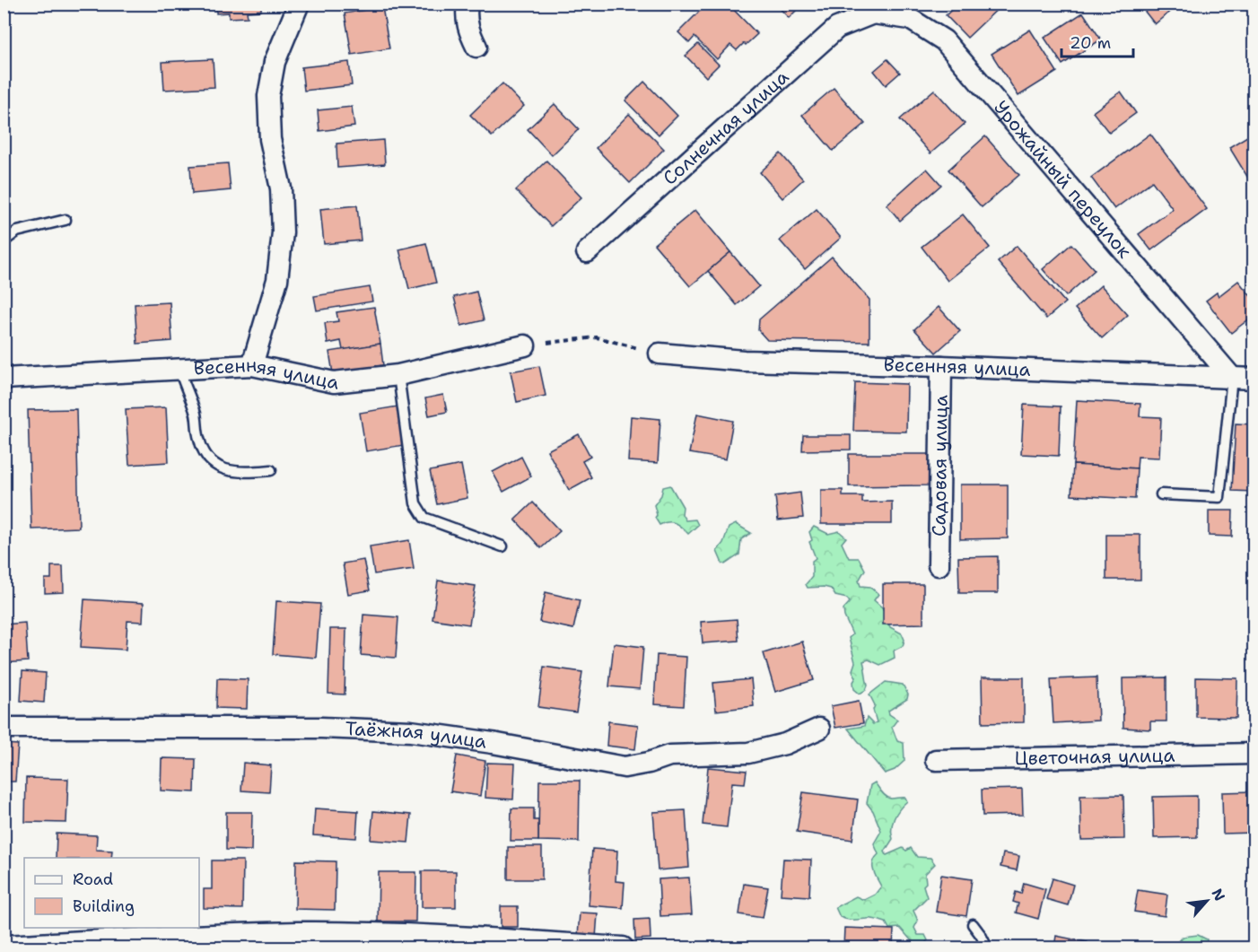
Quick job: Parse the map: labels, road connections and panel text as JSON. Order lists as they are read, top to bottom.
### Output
{
  "streets": {
    "street": [
      "Солнечная улица",
      "Урожайный переулок",
      "Весенняя улица",
      "Садовая улица",
      "Таёжная улица",
      "Цветочная улица"
    ]
  },
  "crossings": [
    ["Солнечная улица", "Урожайный переулок"],
    ["Урожайный переулок", "Весенняя улица"],
    ["Весенняя улица", "Садовая улица"]
  ],
  "legend": ["Road", "Building"],
  "scale_bar": "20 m",
  "north": "top right"
}
